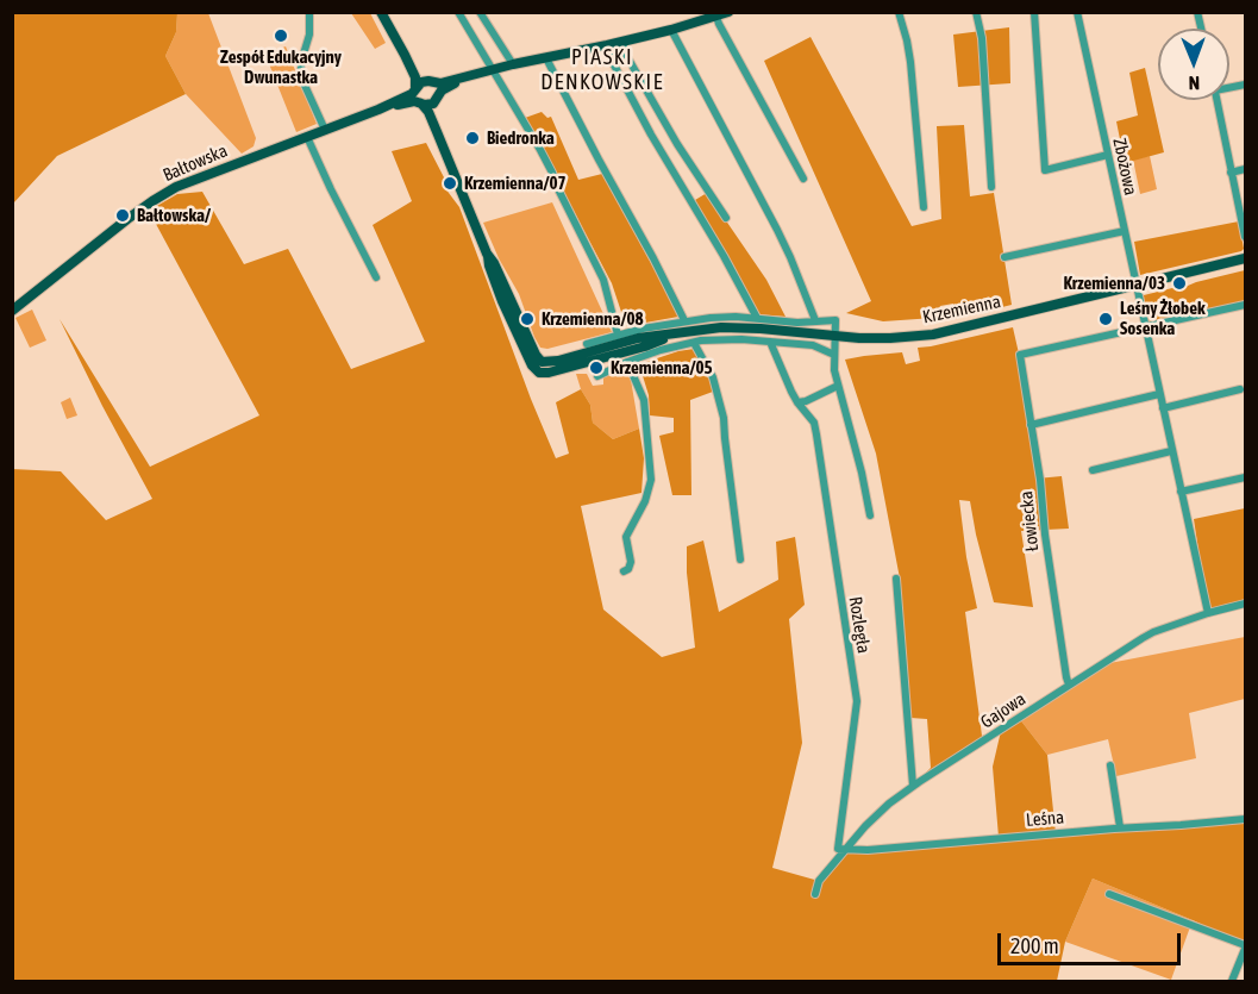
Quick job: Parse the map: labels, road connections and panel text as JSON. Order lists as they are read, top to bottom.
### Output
{
  "streets": {
    "main road": ["Bałtowska", "Krzemienna"],
    "street": [
      "Zbożowa",
      "Łowiecka",
      "Rozległa",
      "Gajowa",
      "Leśna"
    ]
  },
  "crossings": [
    ["Bałtowska", "Krzemienna"],
    ["Zbożowa", "Krzemienna"],
    ["Zbożowa", "Łowiecka"],
    ["Zbożowa", "Gajowa"],
    ["Łowiecka", "Gajowa"],
    ["Rozległa", "Gajowa"],
    ["Rozległa", "Leśna"],
    ["Gajowa", "Leśna"]
  ],
  "districts": ["PIASKI DENKOWSKIE"],
  "places": [
    "Zespół Edukacyjny Dwunastka",
    "Biedronka",
    "Krzemienna/07",
    "Bałtowska/",
    "Krzemienna/03",
    "Krzemienna/08",
    "Leśny Żłobek Sosenka",
    "Krzemienna/05"
  ],
  "scale_bar": "200 m",
  "north": "bottom"
}
